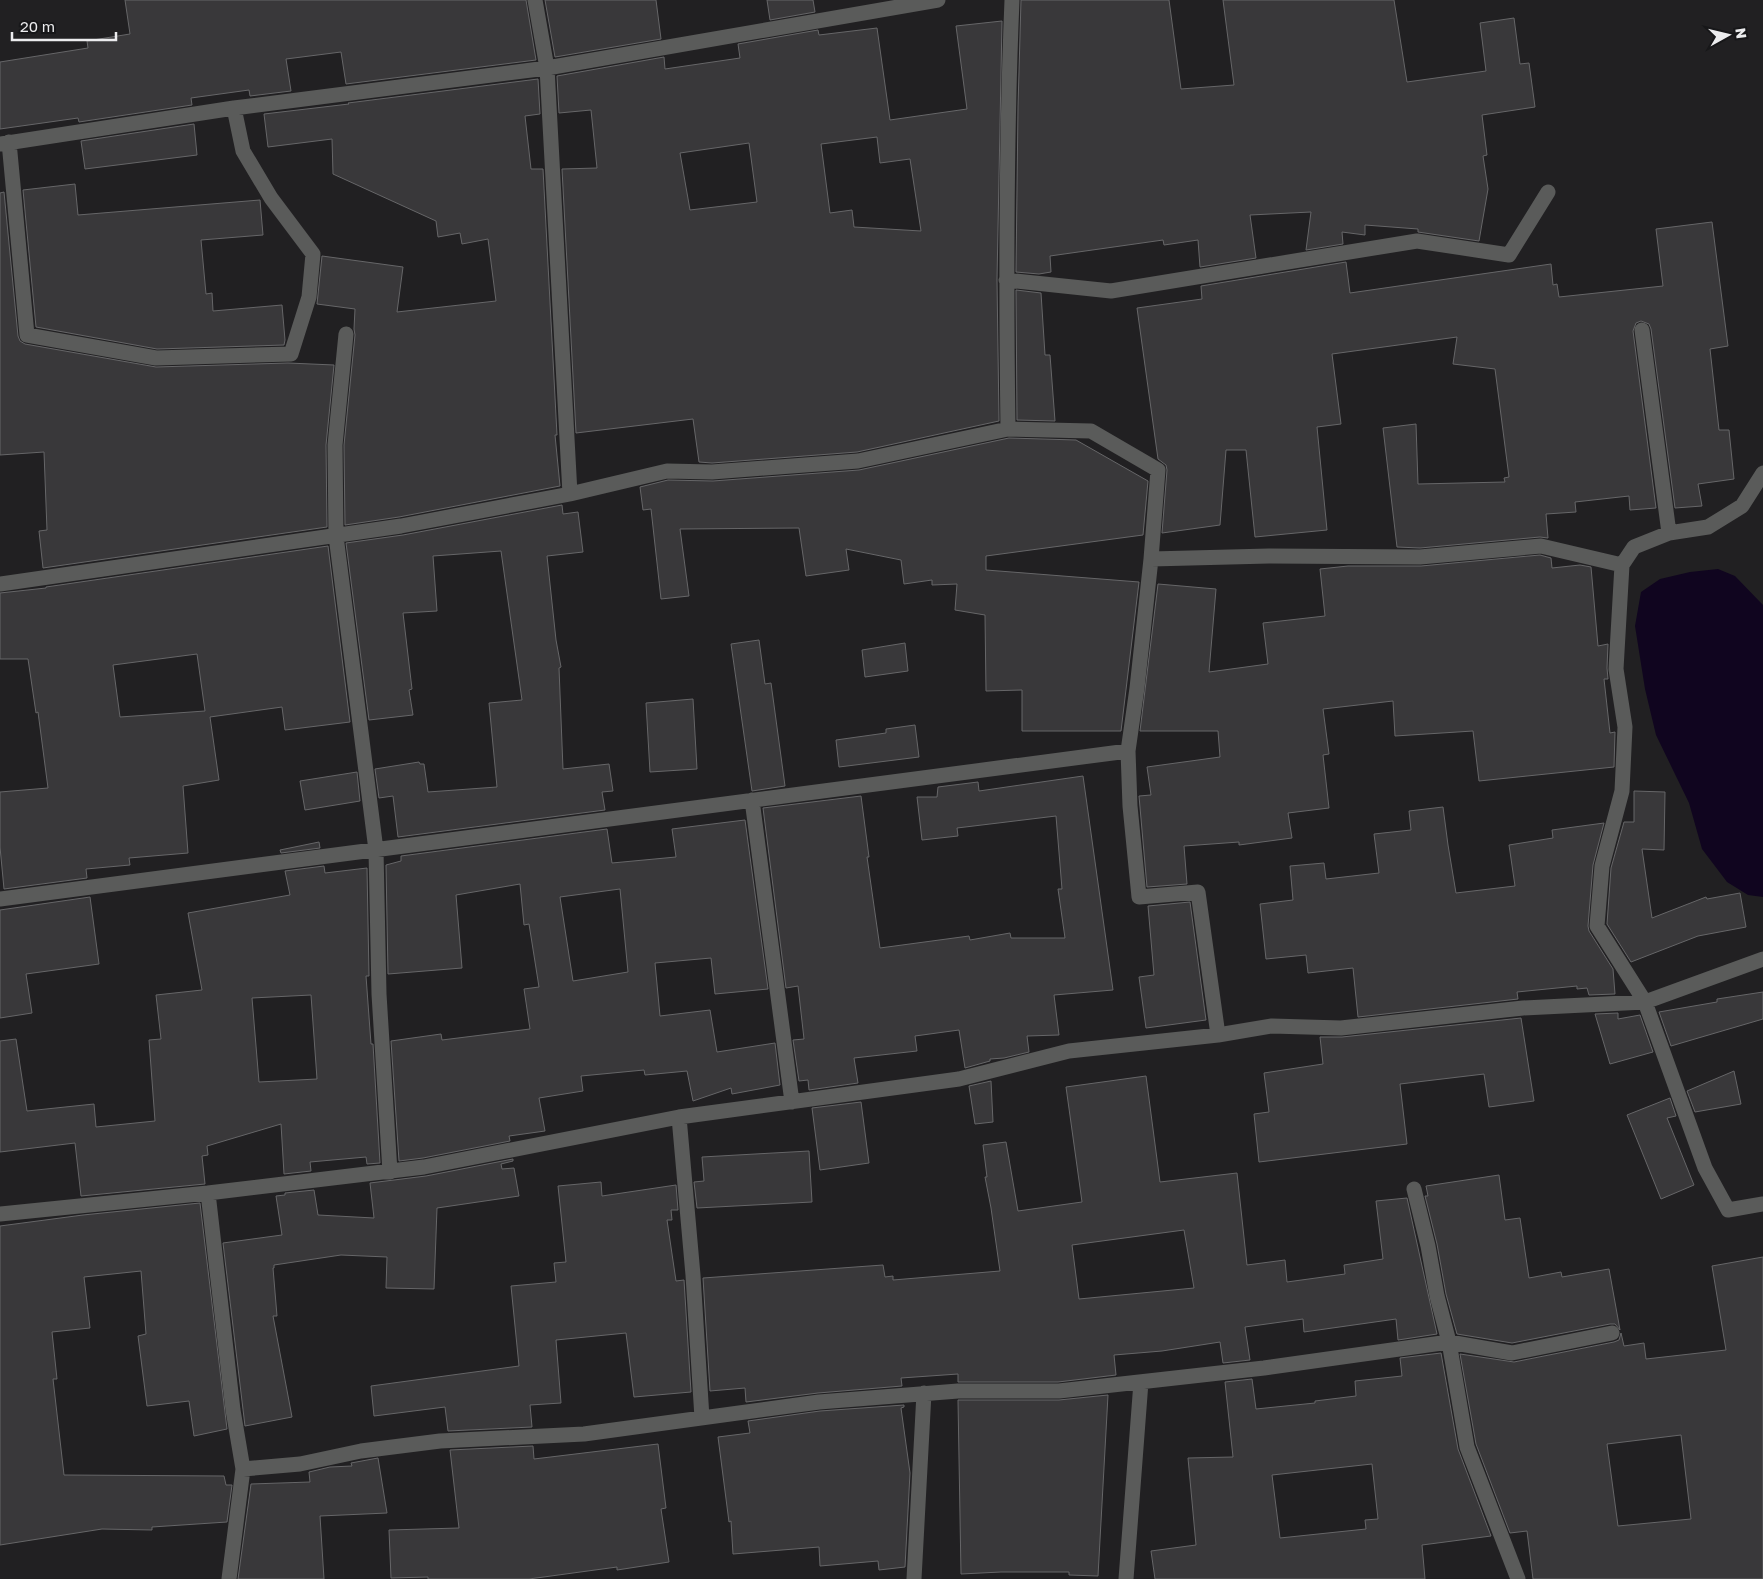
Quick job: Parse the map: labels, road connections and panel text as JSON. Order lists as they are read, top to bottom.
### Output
{
  "scale_bar": "20 m",
  "north": "right"
}
